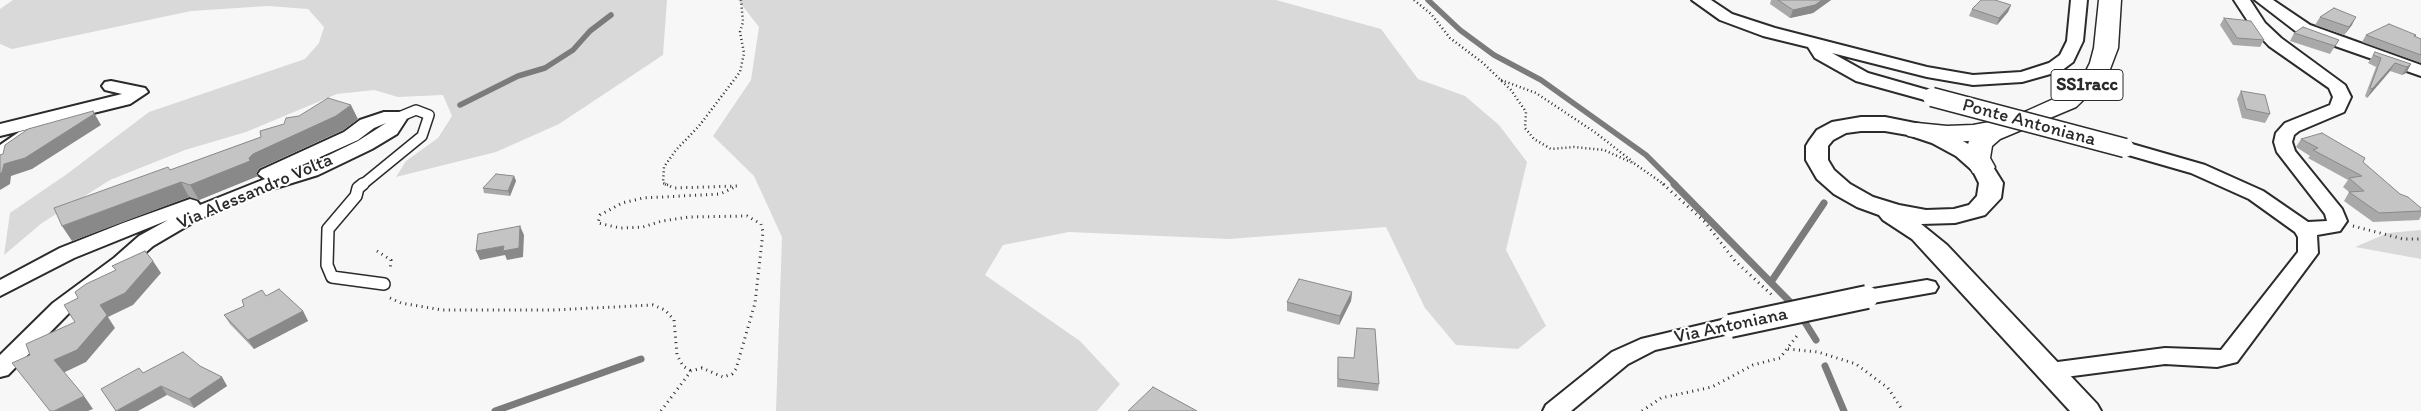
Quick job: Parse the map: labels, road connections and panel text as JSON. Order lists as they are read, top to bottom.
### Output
{
  "streets": {
    "main road": ["SS1racc"],
    "street": ["Ponte Antoniana", "Via Alessandro Volta", "Via Antoniana"]
  }
}
